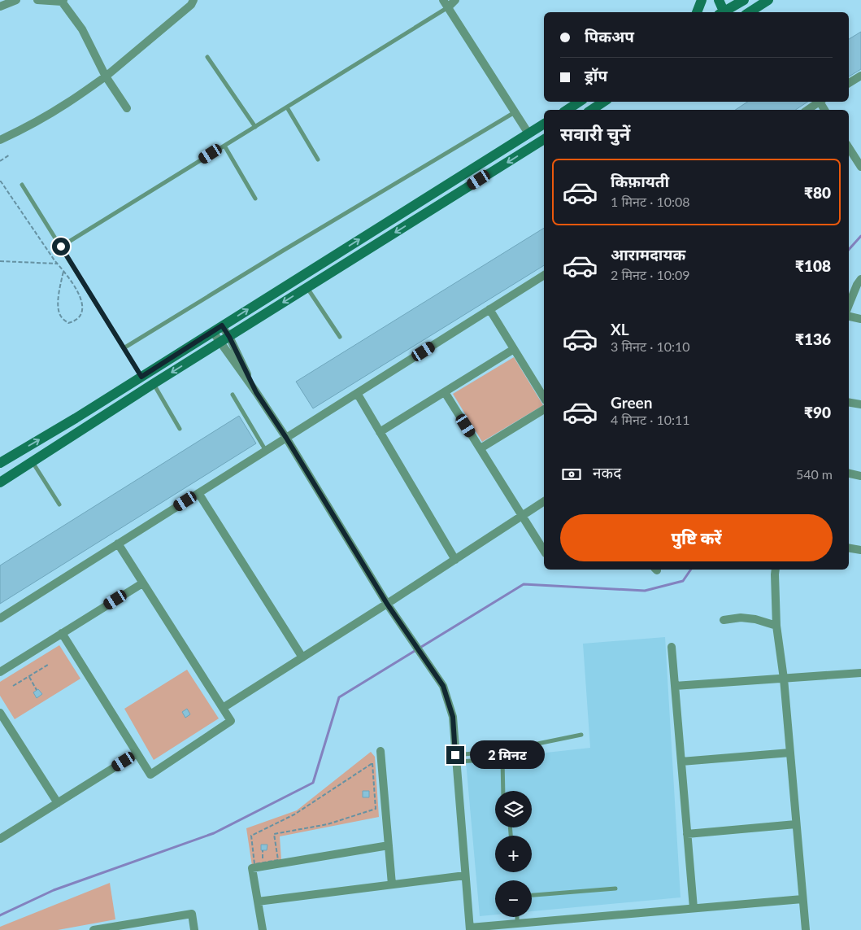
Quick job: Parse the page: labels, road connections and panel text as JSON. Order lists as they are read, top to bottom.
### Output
{
  "page": {
    "banner": ["पिकअप", "ड्रॉप"],
    "heading": "सवारी चुनें",
    "list": [
      {
        "name": "किफ़ायती",
        "note": "1 मिनट · 10:08",
        "value": "₹80"
      },
      {
        "name": "आरामदायक",
        "note": "2 मिनट · 10:09",
        "value": "₹108"
      },
      {
        "name": "XL",
        "note": "3 मिनट · 10:10",
        "value": "₹136"
      },
      {
        "name": "Green",
        "note": "4 मिनट · 10:11",
        "value": "₹90"
      }
    ],
    "pay": ["नकद", "540 m"],
    "buttons": "पुष्टि करें",
    "bubble": "2 मिनट",
    "map_buttons": ["+", "−"]
  }
}
